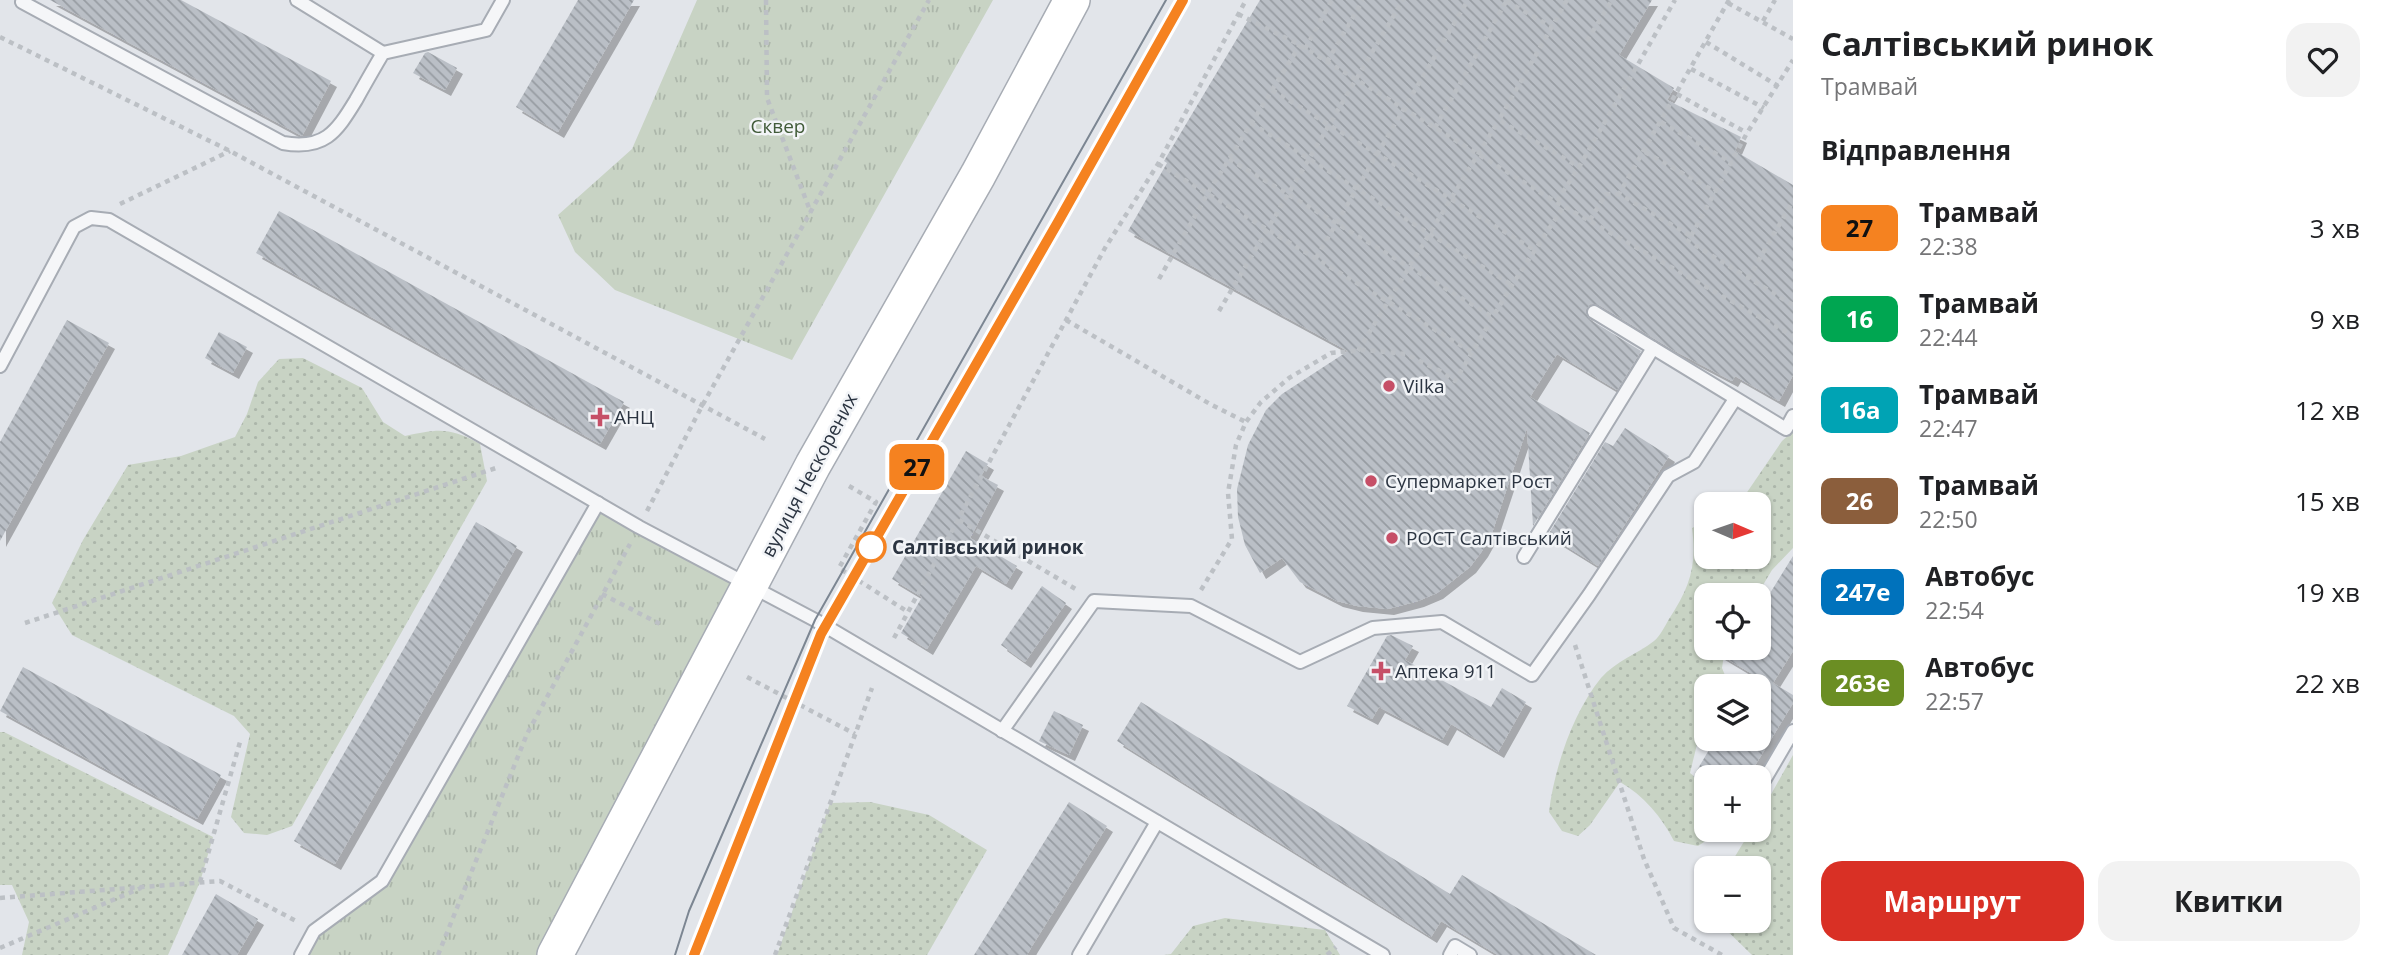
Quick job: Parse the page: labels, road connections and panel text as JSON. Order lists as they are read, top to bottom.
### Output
{
  "streets": {
    "main road": ["вулиця Нескорених"]
  },
  "parks": ["Сквер"],
  "places": {
    "other": [
      "Vilka",
      "Супермаркет Рост",
      "РОСТ Салтівський",
      "Салтівський ринок"
    ],
    "health": ["АНЦ", "Аптека 911"]
  },
  "lines": ["tram line 27"],
  "north": "right",
  "page": {
    "on_map": "27",
    "heading": [
      ["Салтівський ринок", "Трамвай"],
      "Відправлення"
    ],
    "list": [
      {
        "mark": "27",
        "name": "Трамвай",
        "note": "22:38",
        "value": "3 хв"
      },
      {
        "mark": "16",
        "name": "Трамвай",
        "note": "22:44",
        "value": "9 хв"
      },
      {
        "mark": "16a",
        "name": "Трамвай",
        "note": "22:47",
        "value": "12 хв"
      },
      {
        "mark": "26",
        "name": "Трамвай",
        "note": "22:50",
        "value": "15 хв"
      },
      {
        "mark": "247е",
        "name": "Автобус",
        "note": "22:54",
        "value": "19 хв"
      },
      {
        "mark": "263е",
        "name": "Автобус",
        "note": "22:57",
        "value": "22 хв"
      }
    ],
    "map_buttons": ["+", "−"],
    "buttons": ["Маршрут", "Квитки"]
  }
}
